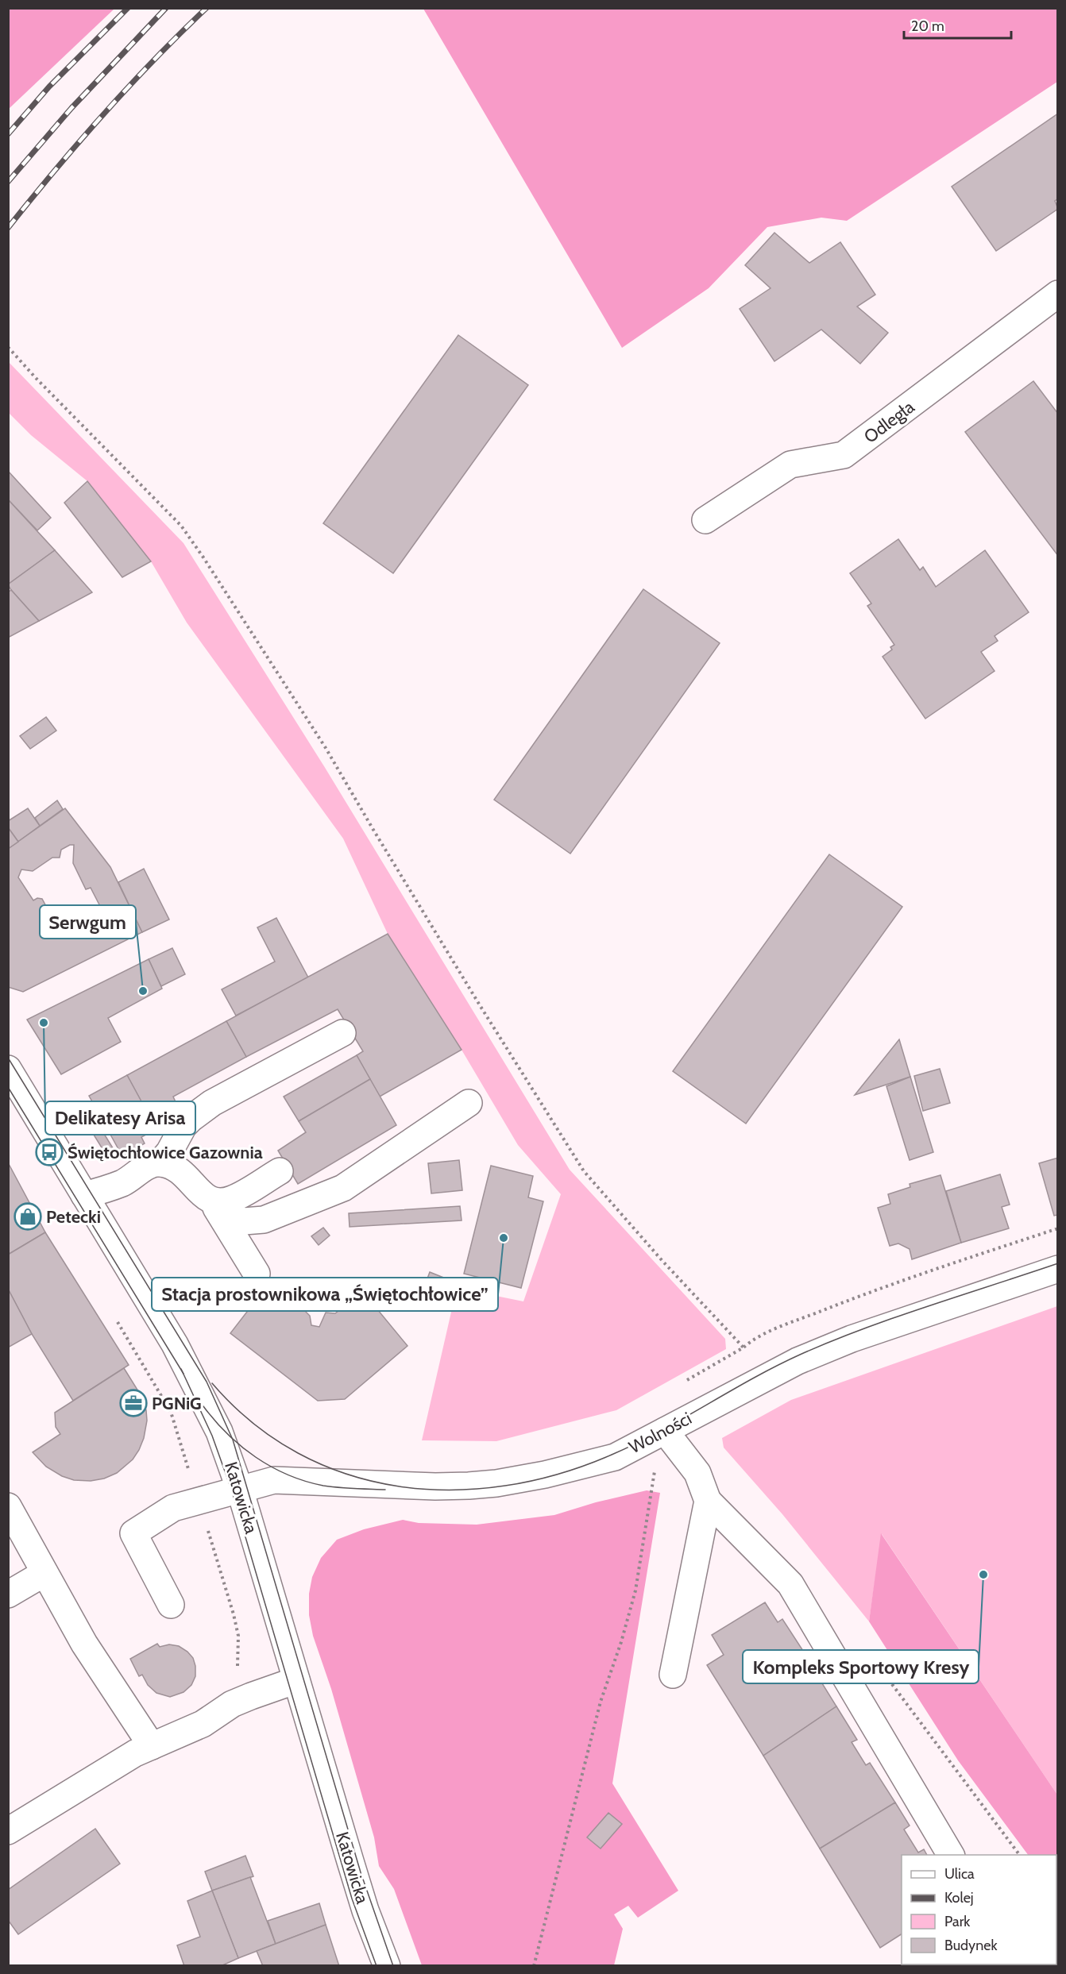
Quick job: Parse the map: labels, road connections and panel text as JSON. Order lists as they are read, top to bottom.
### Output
{
  "streets": {
    "street": ["Odległa", "Wolności", "Katowicka"]
  },
  "crossings": [
    ["Wolności", "Katowicka"]
  ],
  "places": {
    "other": [
      "Serwgum",
      "Delikatesy Arisa",
      "Stacja prostownikowa „Świętochłowice”",
      "Kompleks Sportowy Kresy"
    ],
    "bus stop": ["Świętochłowice Gazownia"],
    "shop": ["Petecki"],
    "office": ["PGNiG"]
  },
  "legend": [
    "Ulica",
    "Kolej",
    "Park",
    "Budynek"
  ],
  "scale_bar": "20 m"
}
